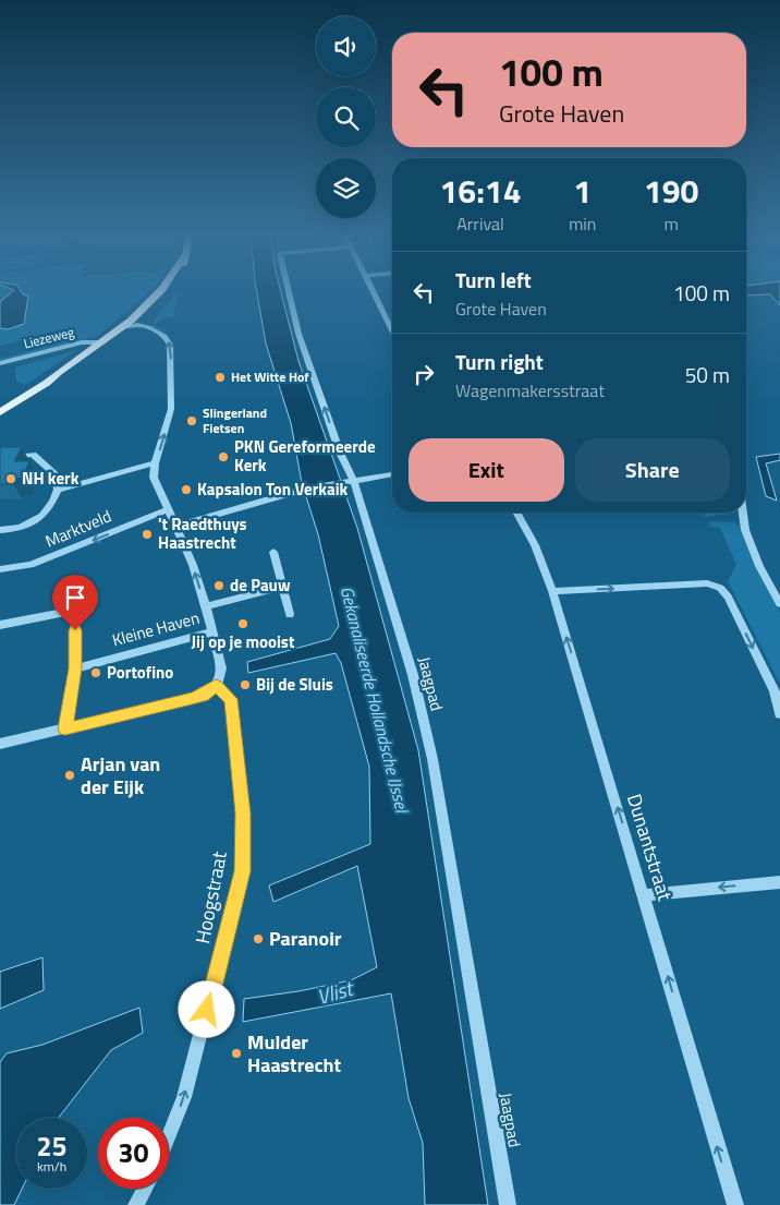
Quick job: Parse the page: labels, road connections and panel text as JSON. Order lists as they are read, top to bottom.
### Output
{
  "streets": {
    "street": [
      "Liezeweg",
      "Marktveld",
      "Kleine Haven",
      "Jaagpad",
      "Dunantstraat",
      "Hoogstraat"
    ]
  },
  "one_way": ["Dunantstraat", "Hoogstraat"],
  "water": ["Gekanaliseerde Hollandsche IJssel", "Vlist"],
  "places": [
    "Het Witte Hof",
    "Slingerland Fietsen",
    "PKN Gereformeerde Kerk",
    "NH kerk",
    "Kapsalon Ton Verkaik",
    "'t Raedthuys Haastrecht",
    "de Pauw",
    "Jij op je mooist",
    "Portofino",
    "Bij de Sluis",
    "Arjan van der Eijk",
    "Paranoir",
    "Mulder Haastrecht"
  ],
  "page": {
    "turn": ["100 m", "Grote Haven"],
    "eta": [
      "16:14",
      "Arrival",
      "1",
      "min",
      "190",
      "m"
    ],
    "list": [
      {
        "name": "Turn left",
        "note": "Grote Haven",
        "value": "100 m"
      },
      {
        "name": "Turn right",
        "note": "Wagenmakersstraat",
        "value": "50 m"
      }
    ],
    "buttons": ["Exit", "Share"],
    "speed": "25 km/h",
    "limit": "30"
  }
}
